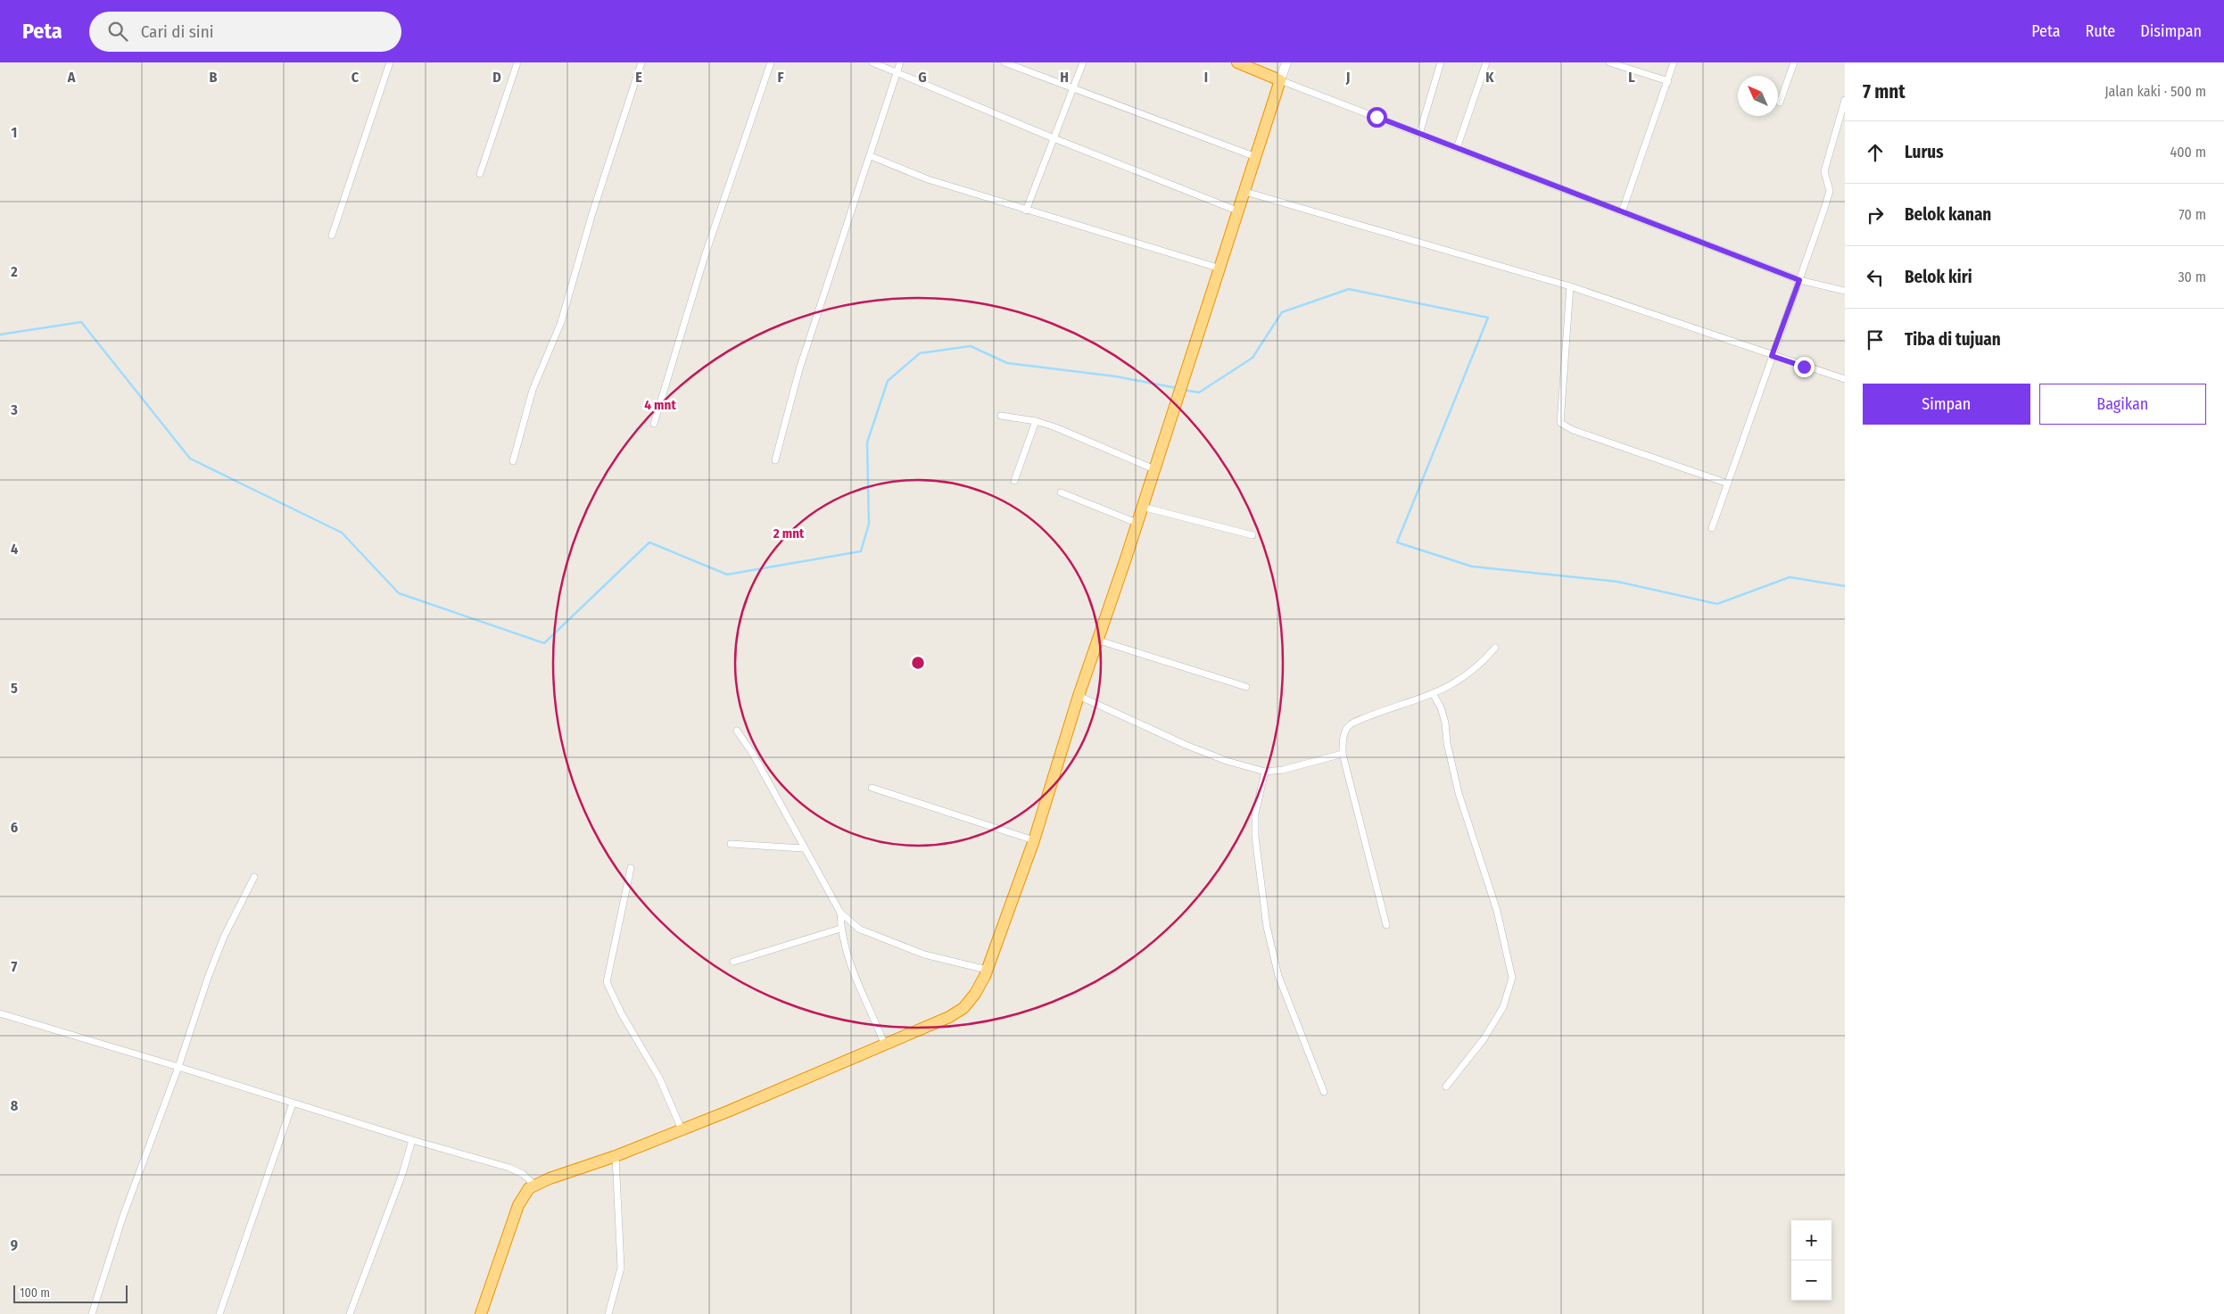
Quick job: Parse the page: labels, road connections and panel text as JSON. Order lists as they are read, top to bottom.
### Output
{
  "scale_bar": "100 m",
  "north": "top left",
  "page": {
    "header": "Peta",
    "search": "Cari di sini",
    "nav": ["Peta", "Rute", "Disimpan"],
    "heading": ["7 mnt", "Jalan kaki · 500 m"],
    "list": [
      ["Lurus", "400 m"],
      ["Belok kanan", "70 m"],
      ["Belok kiri", "30 m"],
      "Tiba di tujuan"
    ],
    "buttons": ["Simpan", "Bagikan"],
    "map_buttons": ["+", "−"],
    "scale": "100 m"
  },
  "grid": {
    "columns": [
      "A",
      "B",
      "C",
      "D",
      "E",
      "F",
      "G",
      "H",
      "I",
      "J",
      "K",
      "L"
    ],
    "rows": [
      "1",
      "2",
      "3",
      "4",
      "5",
      "6",
      "7",
      "8",
      "9"
    ]
  },
  "rings": ["4 mnt", "2 mnt"]
}
